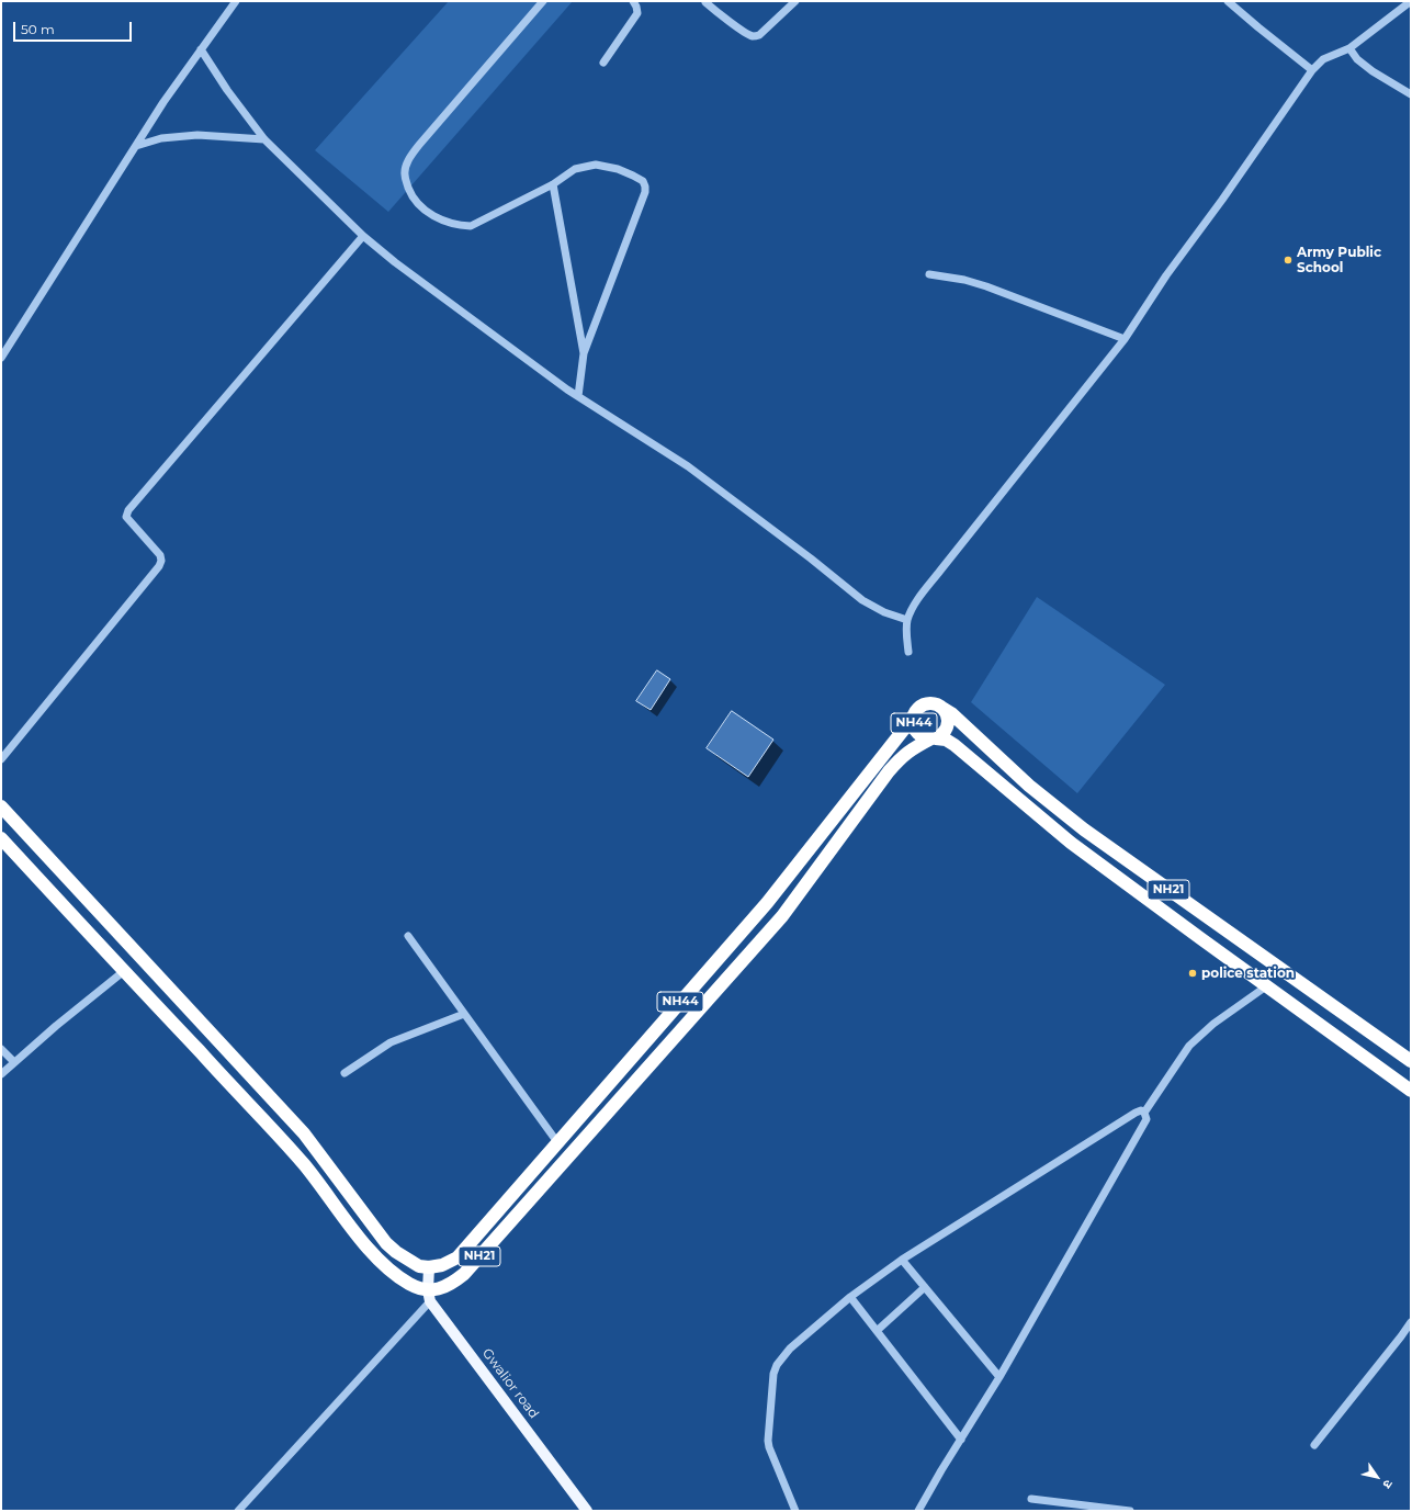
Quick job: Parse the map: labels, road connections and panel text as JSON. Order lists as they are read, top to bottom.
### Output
{
  "streets": {
    "highway": ["NH44", "NH21"],
    "main road": ["Gwalior road"]
  },
  "crossings": [
    ["NH44", "NH21"],
    ["NH21", "Gwalior road"]
  ],
  "places": ["Army Public School", "police station"],
  "scale_bar": "50 m",
  "north": "bottom right"
}
